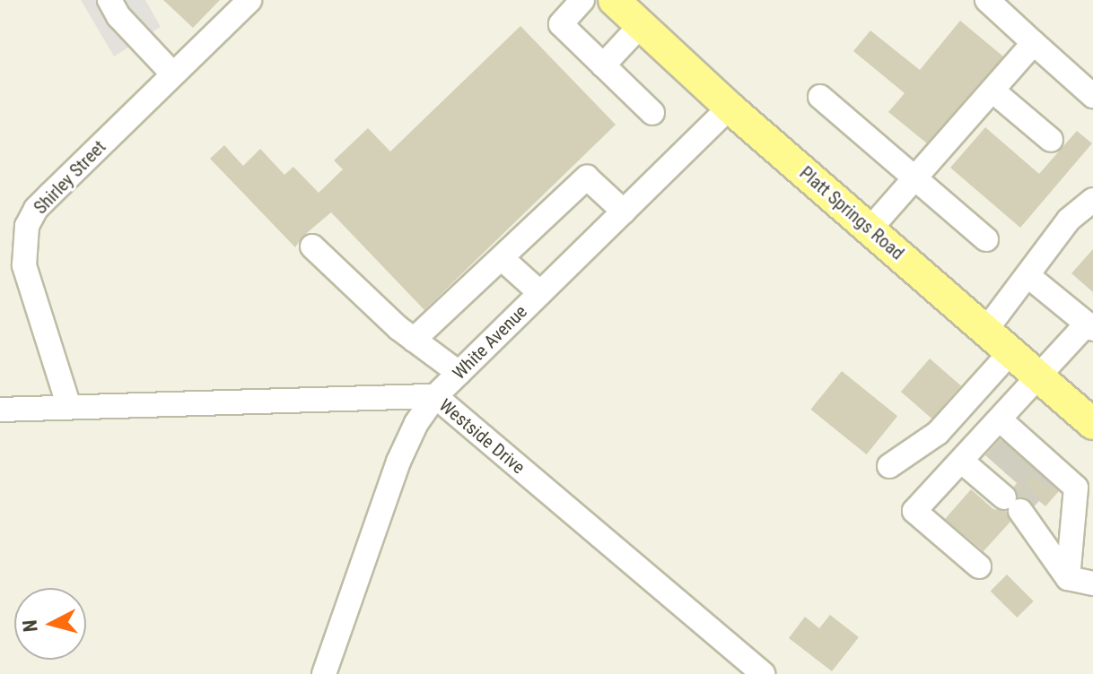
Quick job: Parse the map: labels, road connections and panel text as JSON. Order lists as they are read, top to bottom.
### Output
{
  "streets": {
    "main road": ["Platt Springs Road"],
    "street": ["Shirley Street", "White Avenue", "Westside Drive"]
  },
  "crossings": [
    ["Shirley Street", "Westside Drive"],
    ["Platt Springs Road", "White Avenue"],
    ["White Avenue", "Westside Drive"]
  ],
  "north": "left"
}
